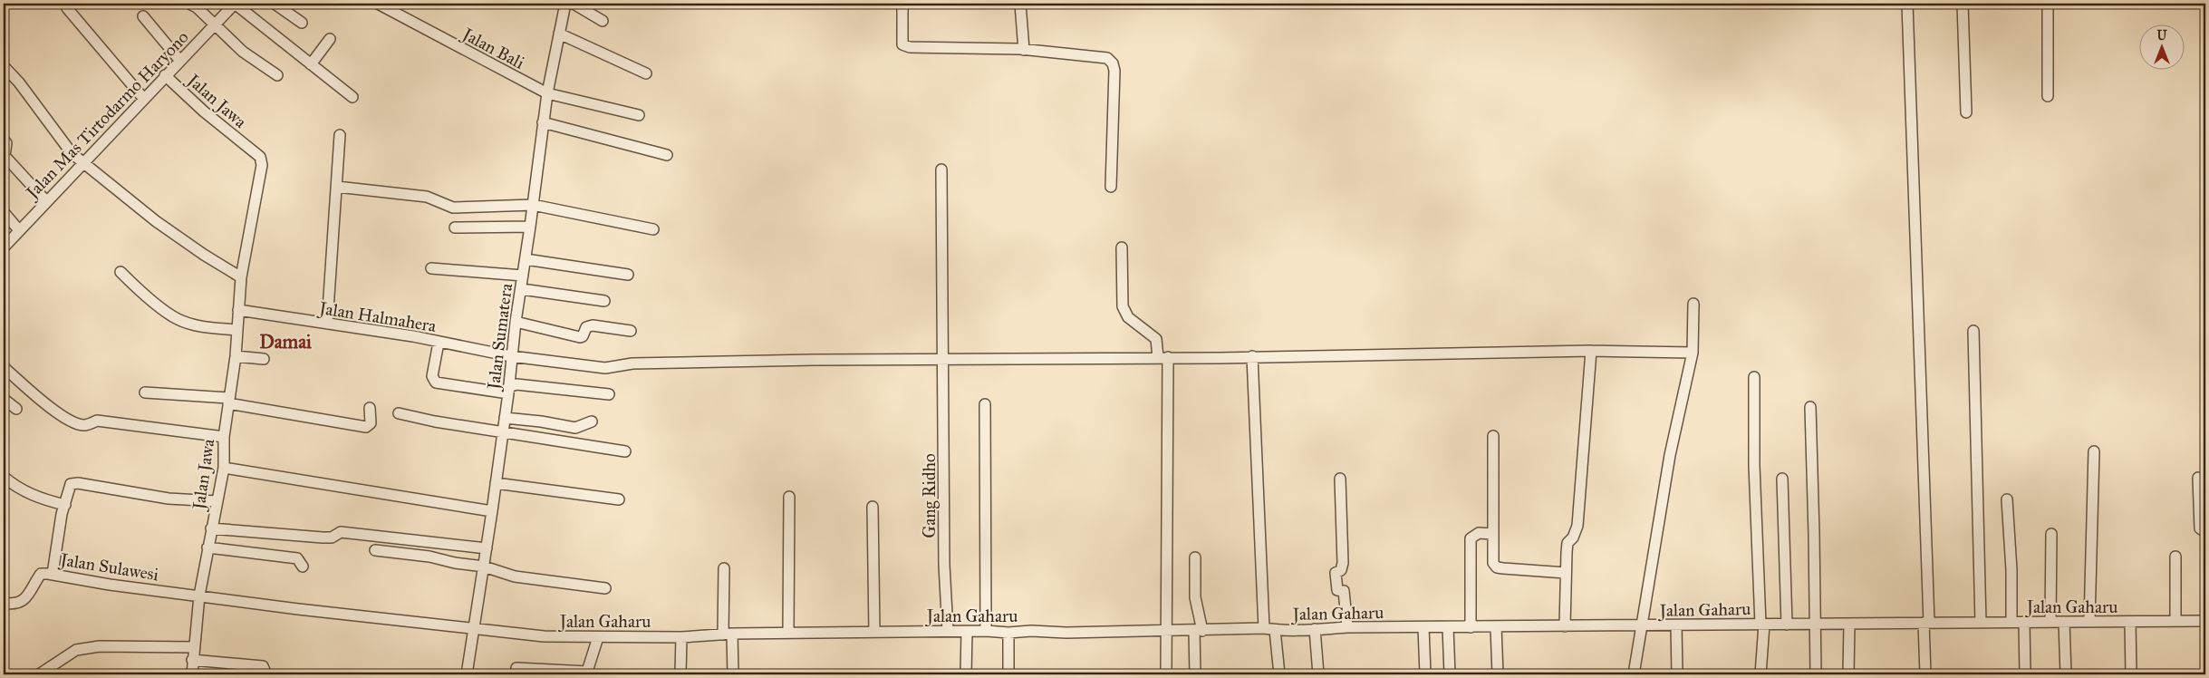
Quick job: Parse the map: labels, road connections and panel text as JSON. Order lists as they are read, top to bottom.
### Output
{
  "streets": {
    "street": [
      "Jalan Bali",
      "Jalan Jawa",
      "Jalan Mas Tirtodarmo Haryono",
      "Jalan Halmahera",
      "Jalan Sumatera",
      "Gang Ridho",
      "Jalan Sulawesi",
      "Jalan Gaharu"
    ]
  },
  "crossings": [
    ["Jalan Bali", "Jalan Sumatera"],
    ["Jalan Jawa", "Jalan Mas Tirtodarmo Haryono"],
    ["Jalan Jawa", "Jalan Halmahera"],
    ["Jalan Jawa", "Jalan Sulawesi"],
    ["Jalan Halmahera", "Jalan Sumatera"],
    ["Jalan Halmahera", "Gang Ridho"],
    ["Jalan Sumatera", "Jalan Sulawesi"],
    ["Jalan Sumatera", "Jalan Gaharu"],
    ["Gang Ridho", "Jalan Gaharu"],
    ["Jalan Sulawesi", "Jalan Gaharu"]
  ],
  "districts": ["Damai"],
  "north": "top"
}
